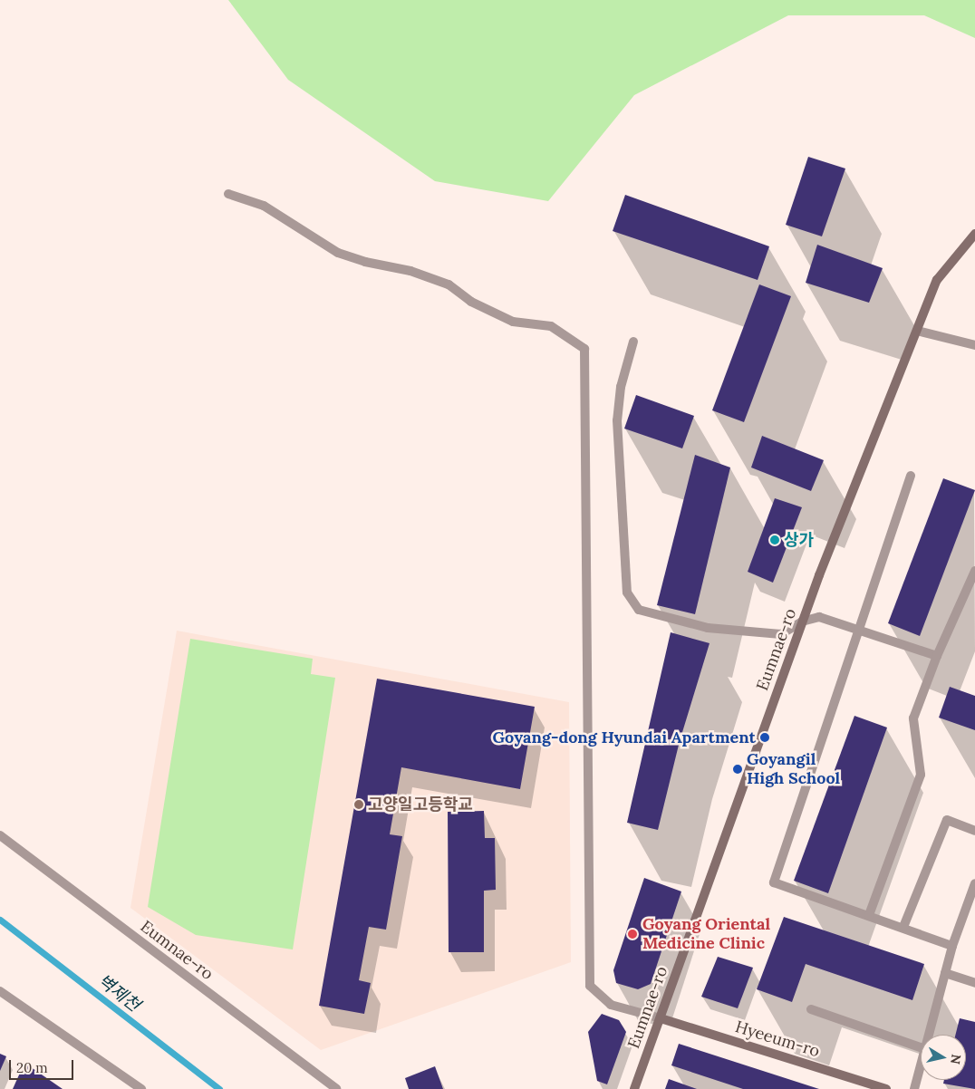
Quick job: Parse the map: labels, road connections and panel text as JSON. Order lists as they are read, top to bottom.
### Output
{
  "streets": {
    "street": ["Eumnae-ro", "Hyeeum-ro"]
  },
  "crossings": [
    ["Eumnae-ro", "Hyeeum-ro"]
  ],
  "water": ["벽제천"],
  "places": [
    "상가",
    "Goyang-dong Hyundai Apartment",
    "Goyangil High School",
    "고양일고등학교",
    "Goyang Oriental Medicine Clinic"
  ],
  "scale_bar": "20 m",
  "north": "right"
}
